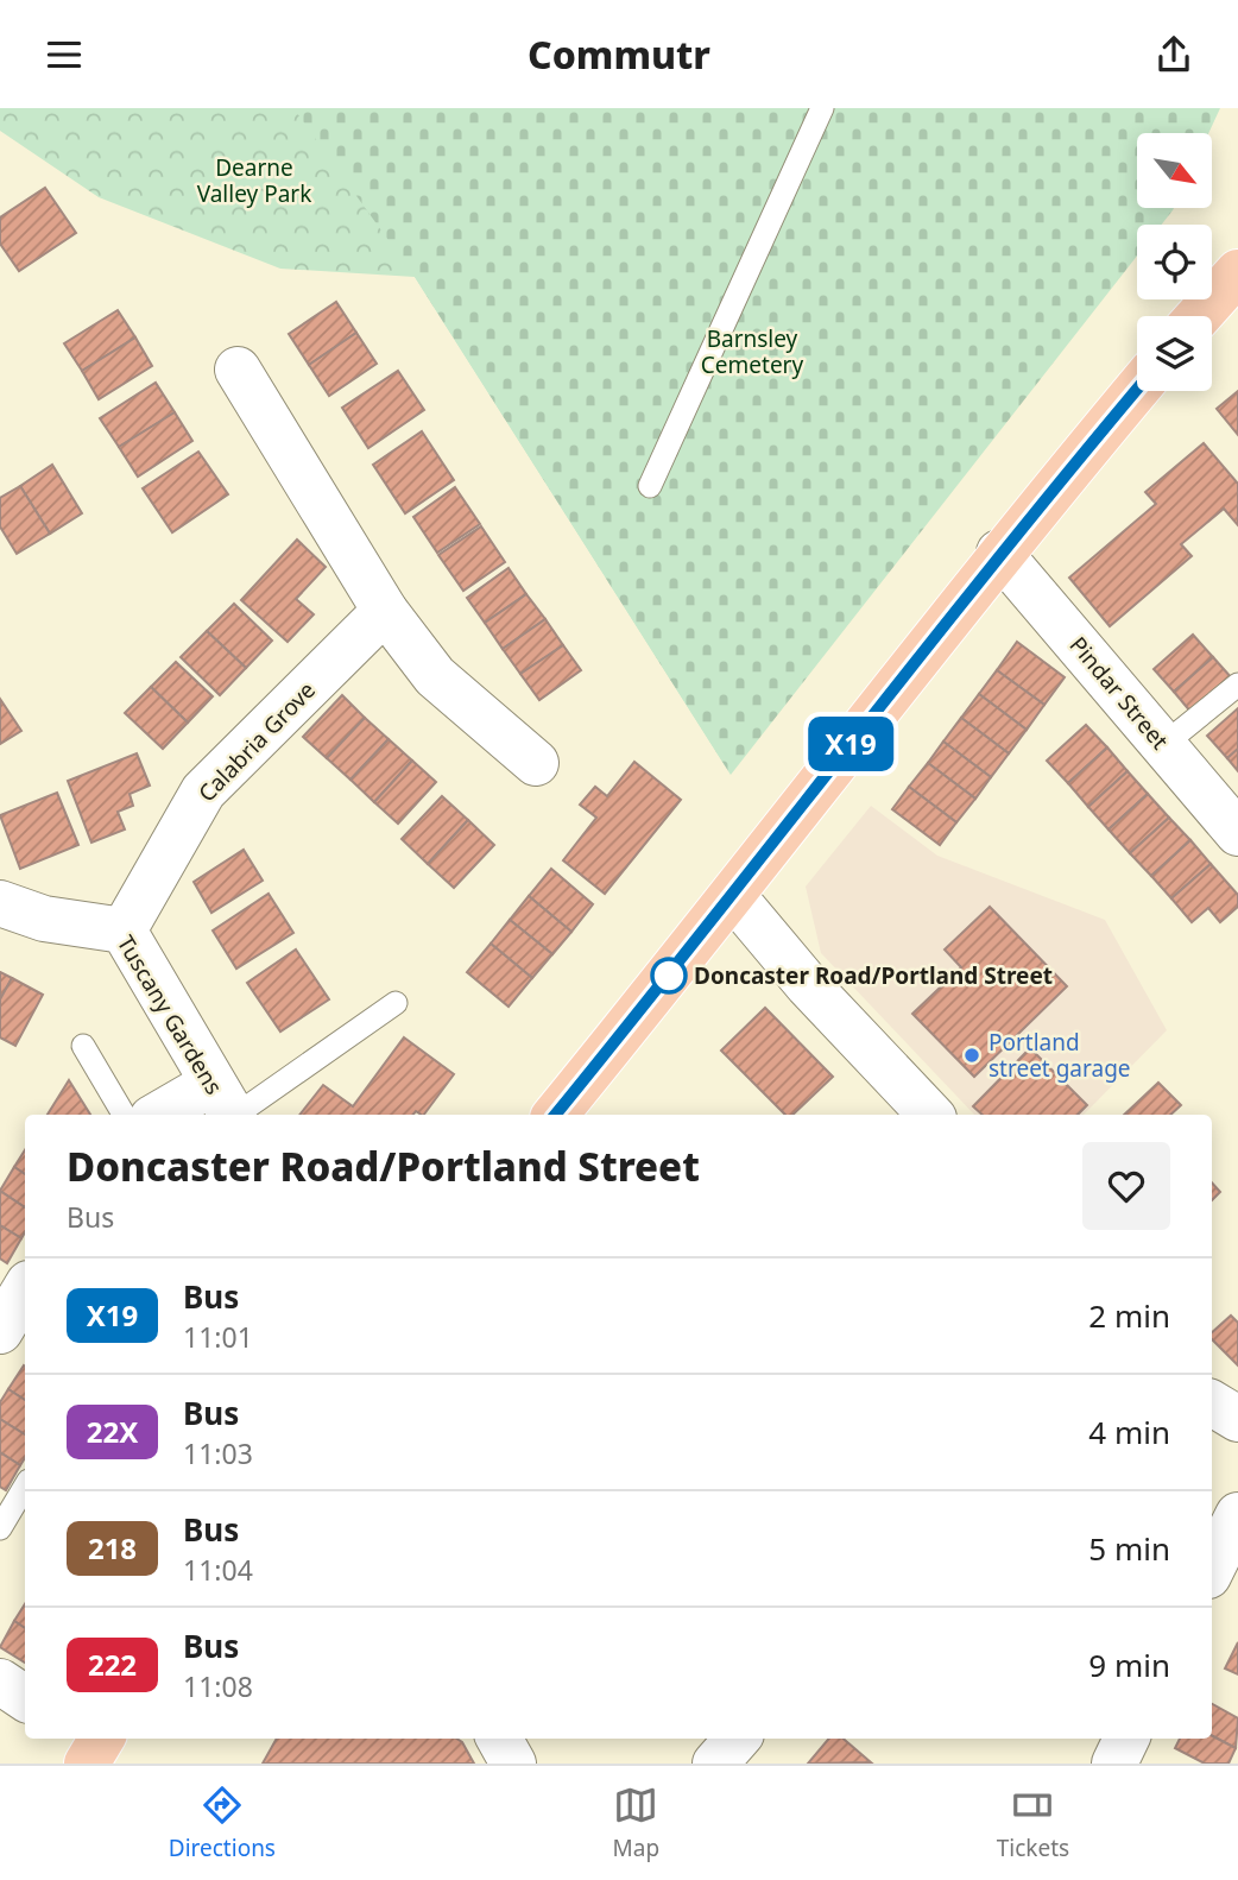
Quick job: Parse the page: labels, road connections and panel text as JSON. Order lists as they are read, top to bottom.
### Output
{
  "streets": {
    "street": ["Pindar Street", "Calabria Grove", "Tuscany Gardens"]
  },
  "crossings": [
    ["Calabria Grove", "Tuscany Gardens"]
  ],
  "parks": ["Dearne Valley Park", "Barnsley Cemetery"],
  "places": ["Doncaster Road/Portland Street", "Portland street garage"],
  "lines": ["bus line X19"],
  "north": "bottom right",
  "page": {
    "header": "Commutr",
    "on_map": "X19",
    "heading": ["Doncaster Road/Portland Street", "Bus"],
    "list": [
      {
        "mark": "X19",
        "name": "Bus",
        "note": "11:01",
        "value": "2 min"
      },
      {
        "mark": "22X",
        "name": "Bus",
        "note": "11:03",
        "value": "4 min"
      },
      {
        "mark": "218",
        "name": "Bus",
        "note": "11:04",
        "value": "5 min"
      },
      {
        "mark": "222",
        "name": "Bus",
        "note": "11:08",
        "value": "9 min"
      }
    ],
    "tabs": ["Directions", "Map", "Tickets"]
  }
}
